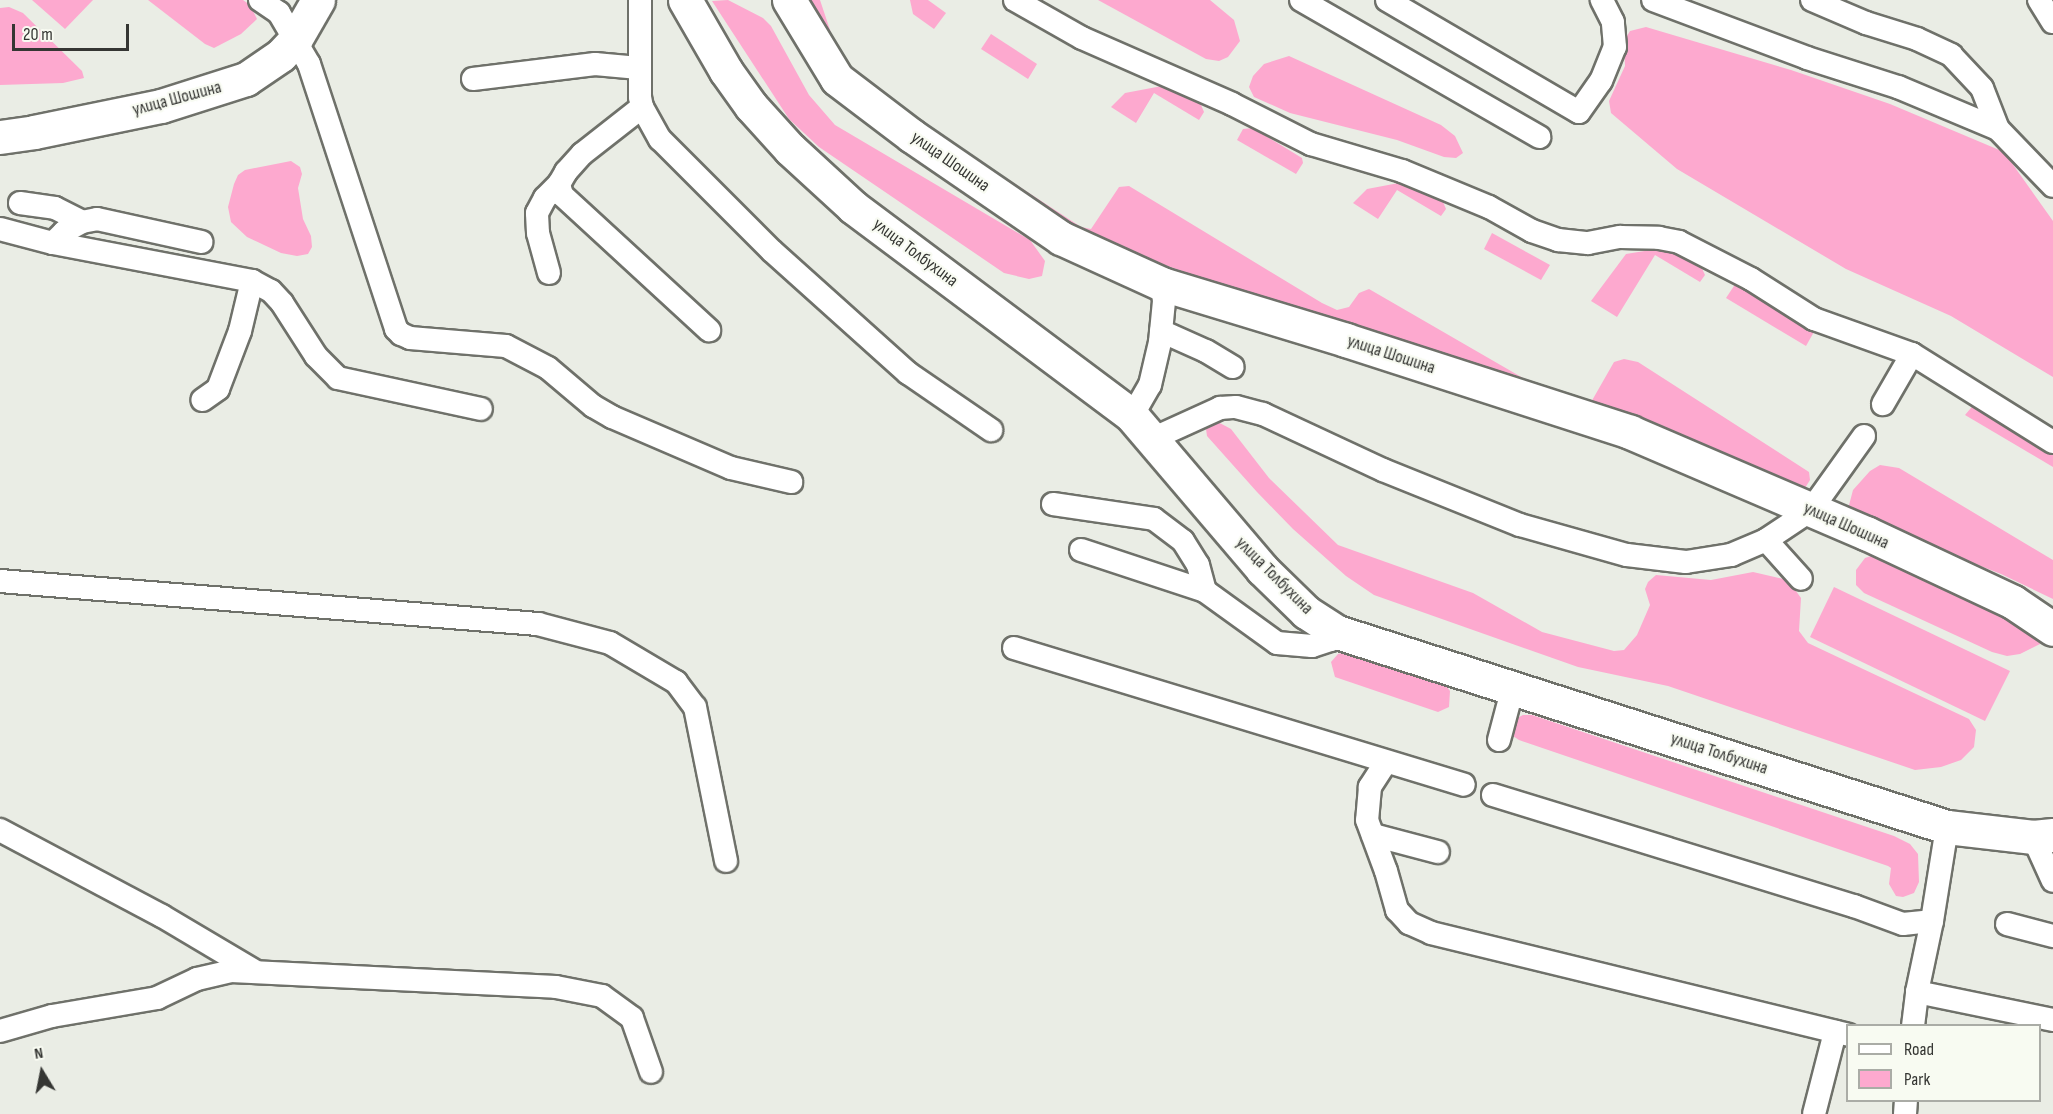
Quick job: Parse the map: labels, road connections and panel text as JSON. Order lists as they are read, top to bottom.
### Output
{
  "streets": {
    "street": ["улица Шошина", "улица Толбухина"]
  },
  "legend": ["Road", "Park"],
  "scale_bar": "20 m",
  "north": "top"
}
